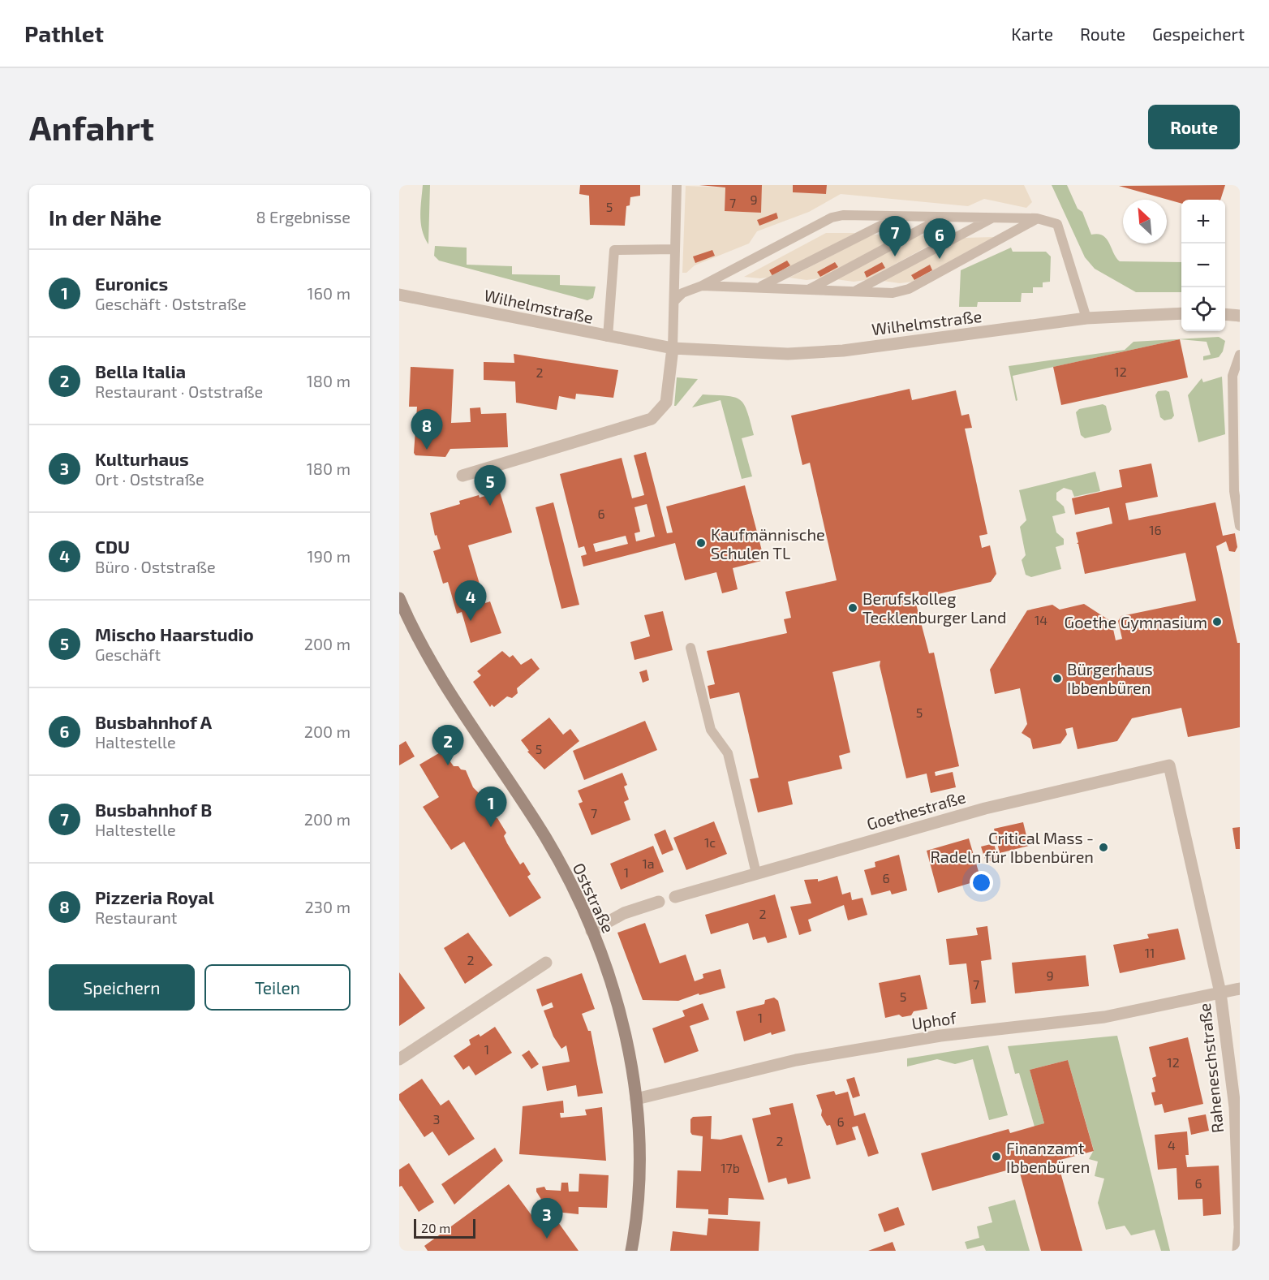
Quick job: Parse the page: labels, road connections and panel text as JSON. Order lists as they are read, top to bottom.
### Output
{
  "streets": {
    "main road": ["Oststraße"],
    "street": [
      "Wilhelmstraße",
      "Goethestraße",
      "Uphof",
      "Raheneschstraße"
    ]
  },
  "crossings": [
    ["Goethestraße", "Raheneschstraße"],
    ["Oststraße", "Uphof"],
    ["Uphof", "Raheneschstraße"]
  ],
  "places": [
    "Kaufmännische Schulen TL",
    "Berufskolleg Tecklenburger Land",
    "Goethe Gymnasium",
    "Bürgerhaus Ibbenbüren",
    "Critical Mass - Radeln für Ibbenbüren",
    "Finanzamt Ibbenbüren"
  ],
  "house_numbers": [
    "9",
    "7",
    "5",
    "12",
    "2",
    "6",
    "16",
    "14",
    "5",
    "5",
    "7",
    "1c",
    "1a",
    "1",
    "6",
    "2",
    "11",
    "2",
    "9",
    "7",
    "5",
    "1",
    "1",
    "12",
    "3",
    "6",
    "2",
    "4",
    "17b",
    "6"
  ],
  "scale_bar": "20 m",
  "north": "top left",
  "page": {
    "header": "Pathlet",
    "nav": ["Karte", "Route", "Gespeichert"],
    "buttons": [
      "Route",
      ["Speichern", "Teilen"]
    ],
    "title": "Anfahrt",
    "heading": ["In der Nähe", "8 Ergebnisse"],
    "map_buttons": ["+", "−"],
    "pins": [
      "7",
      "6",
      "8",
      "5",
      "4",
      "2",
      "1",
      "3"
    ],
    "list": [
      {
        "mark": "1",
        "name": "Euronics",
        "note": "Geschäft · Oststraße",
        "value": "160 m"
      },
      {
        "mark": "2",
        "name": "Bella Italia",
        "note": "Restaurant · Oststraße",
        "value": "180 m"
      },
      {
        "mark": "3",
        "name": "Kulturhaus",
        "note": "Ort · Oststraße",
        "value": "180 m"
      },
      {
        "mark": "4",
        "name": "CDU",
        "note": "Büro · Oststraße",
        "value": "190 m"
      },
      {
        "mark": "5",
        "name": "Mischo Haarstudio",
        "note": "Geschäft",
        "value": "200 m"
      },
      {
        "mark": "6",
        "name": "Busbahnhof A",
        "note": "Haltestelle",
        "value": "200 m"
      },
      {
        "mark": "7",
        "name": "Busbahnhof B",
        "note": "Haltestelle",
        "value": "200 m"
      },
      {
        "mark": "8",
        "name": "Pizzeria Royal",
        "note": "Restaurant",
        "value": "230 m"
      }
    ],
    "scale": "20 m"
  }
}
